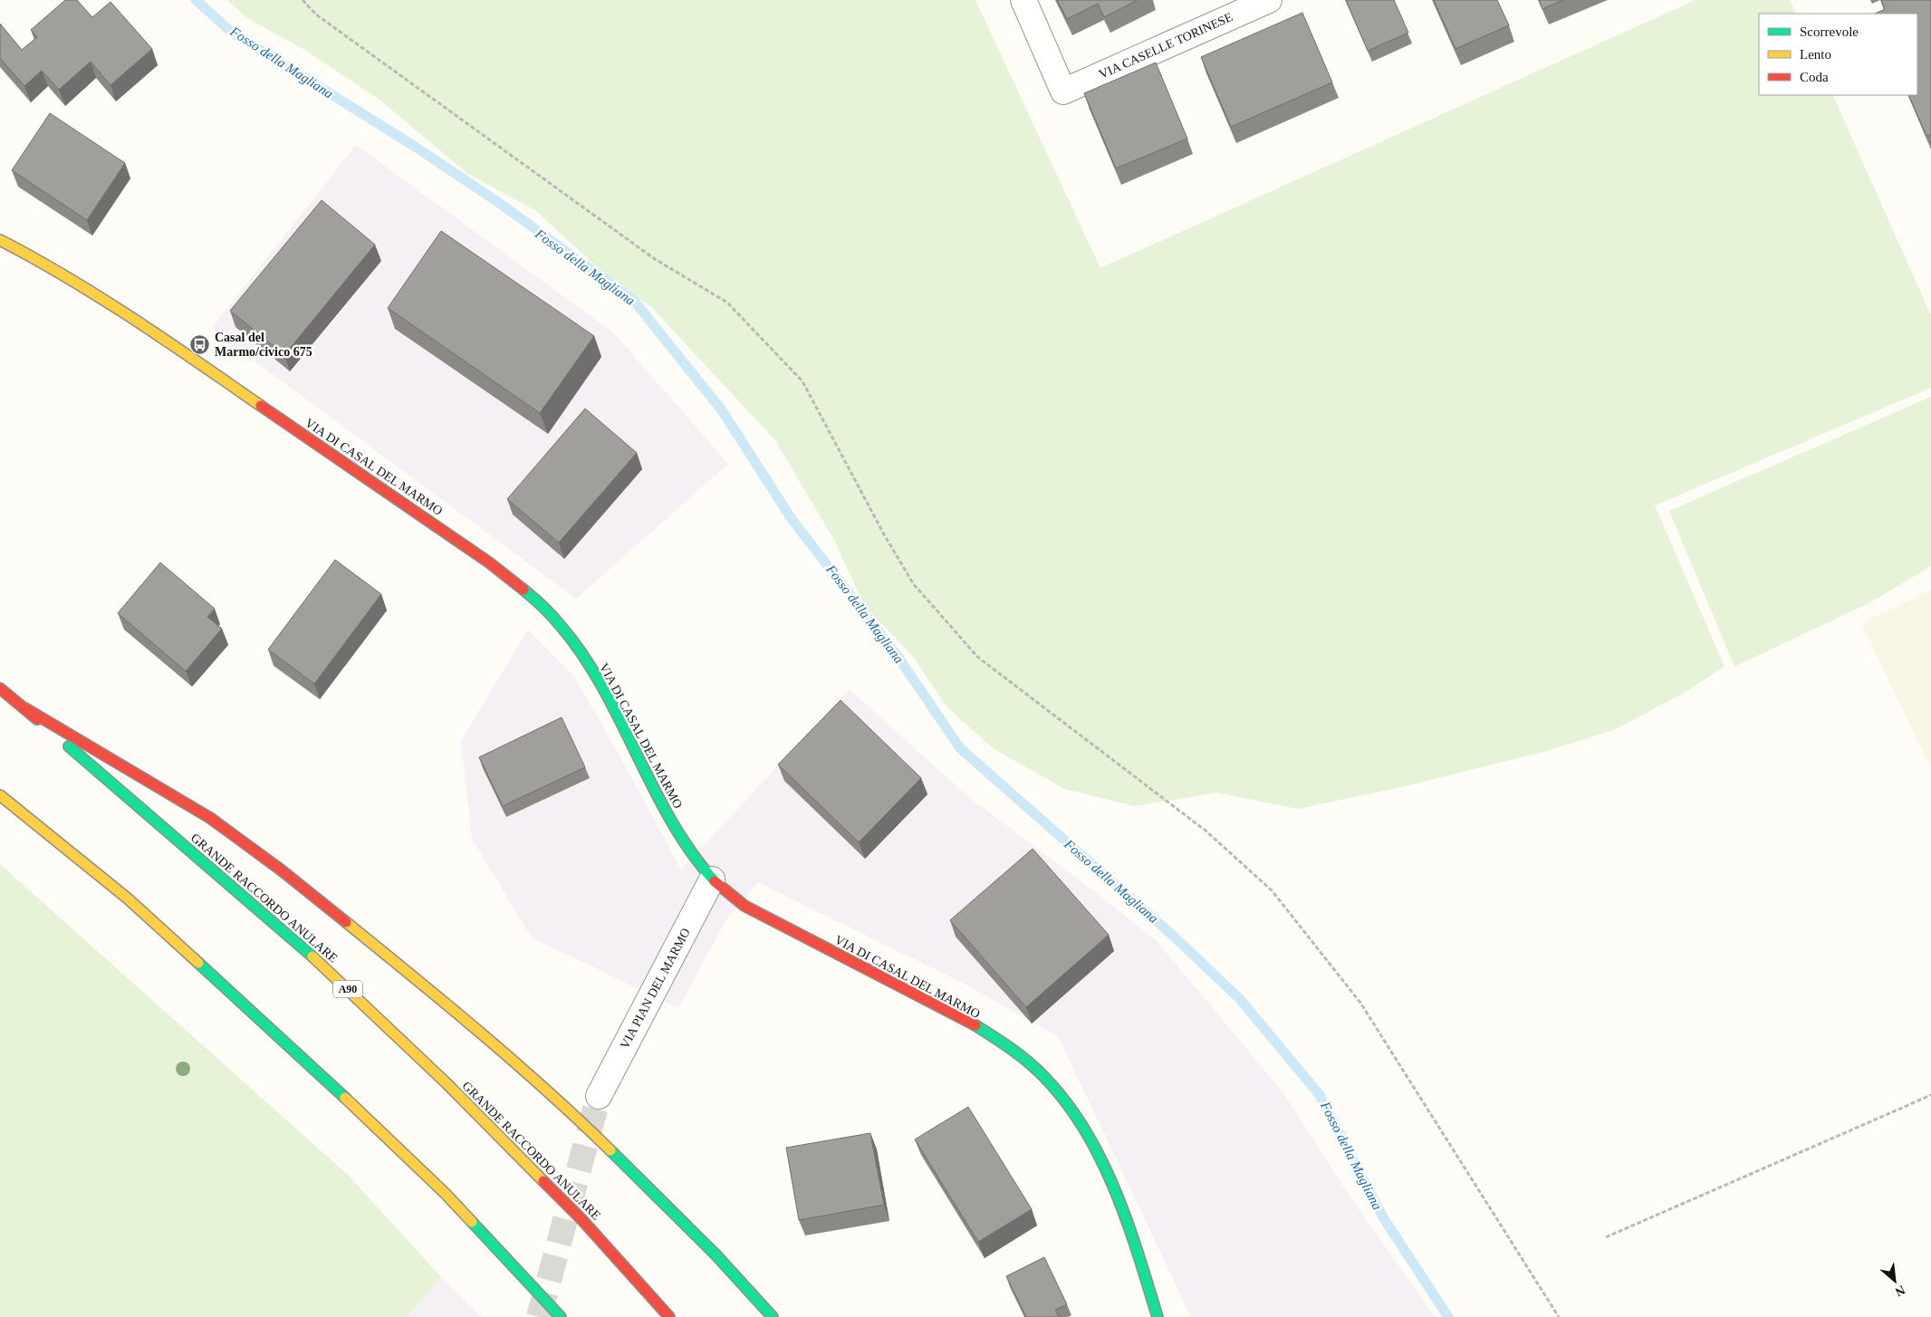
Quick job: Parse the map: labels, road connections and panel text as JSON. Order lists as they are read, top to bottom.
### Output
{
  "streets": {
    "main road": ["VIA DI CASAL DEL MARMO", "GRANDE RACCORDO ANULARE", "A90"],
    "street": ["VIA CASELLE TORINESE", "VIA PIAN DEL MARMO"]
  },
  "crossings": [
    ["VIA DI CASAL DEL MARMO", "VIA PIAN DEL MARMO"]
  ],
  "water": ["Fosso della Magliana"],
  "places": {
    "bus stop": ["Casal del Marmo/civico 675"]
  },
  "legend": ["Scorrevole", "Lento", "Coda"],
  "north": "bottom right"
}
